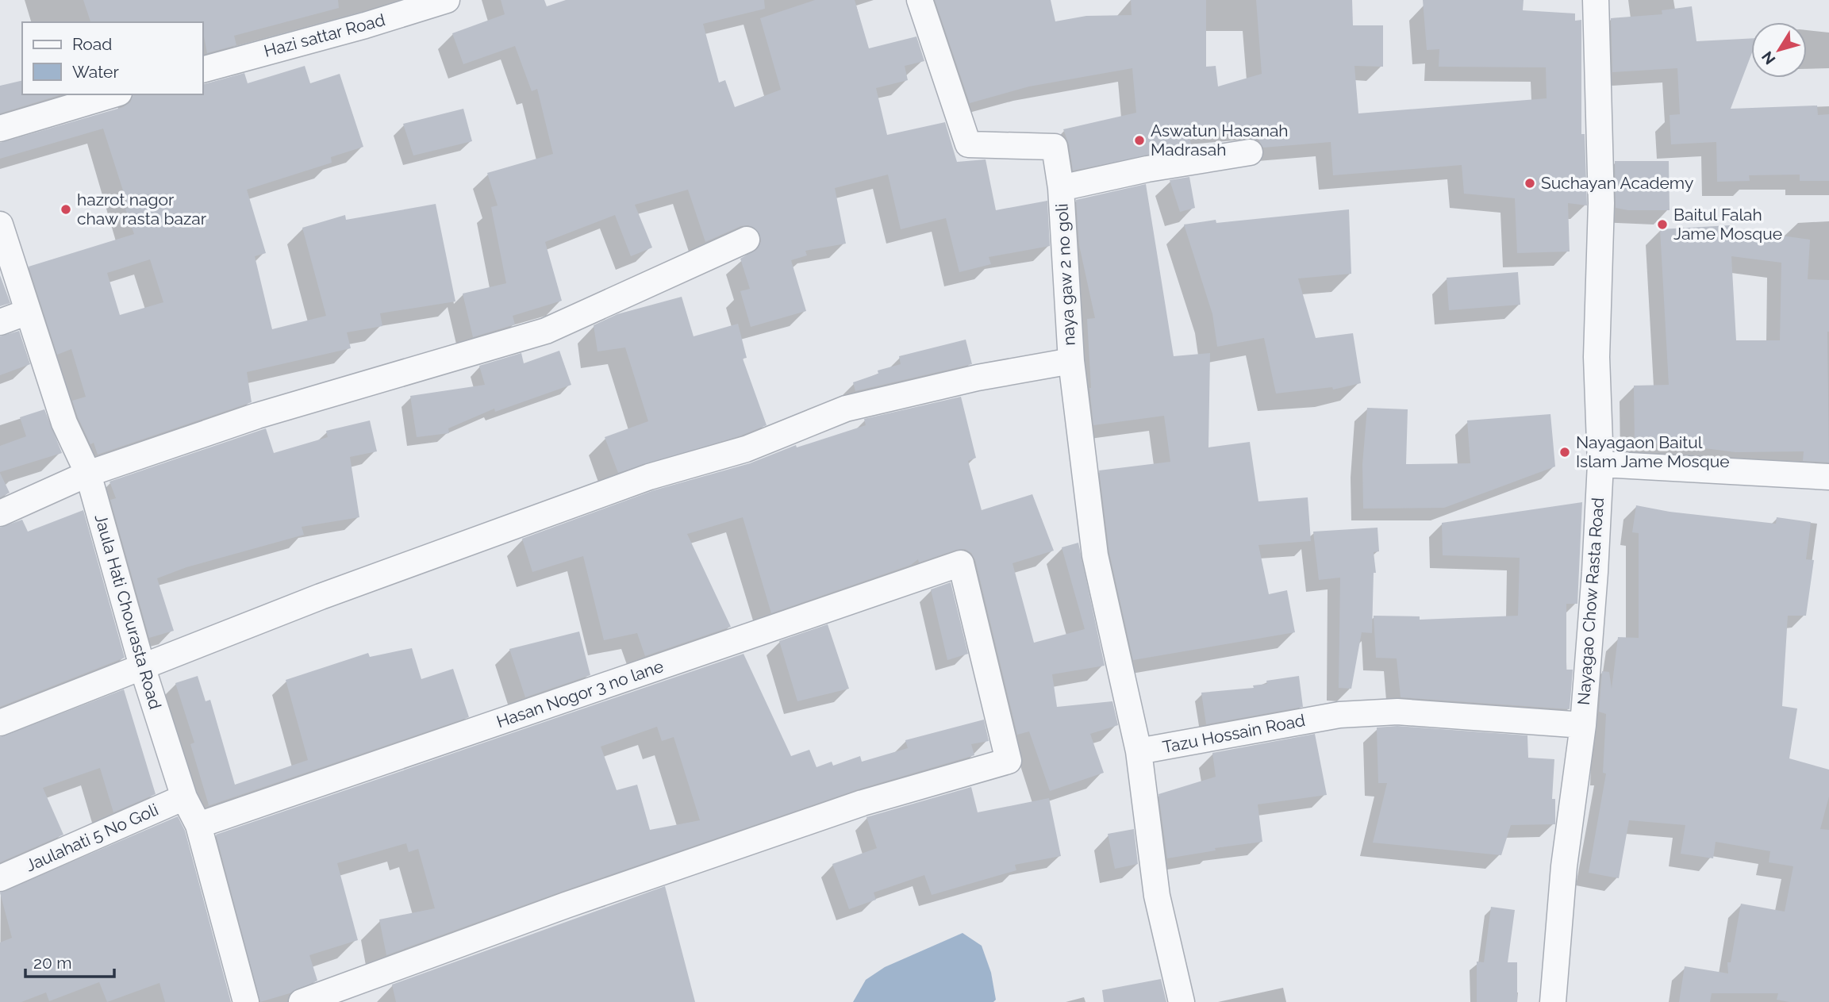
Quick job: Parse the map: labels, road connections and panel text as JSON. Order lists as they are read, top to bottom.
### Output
{
  "streets": {
    "street": [
      "Hazi sattar Road",
      "naya gaw 2 no goli",
      "Nayagao Chow Rasta Road",
      "Jaula Hati Chourasta Road",
      "Hasan Nogor 3 no lane",
      "Tazu Hossain Road",
      "Jaulahati 5 No Goli"
    ]
  },
  "crossings": [
    ["naya gaw 2 no goli", "Tazu Hossain Road"],
    ["Nayagao Chow Rasta Road", "Tazu Hossain Road"],
    ["Jaula Hati Chourasta Road", "Hasan Nogor 3 no lane"],
    ["Jaula Hati Chourasta Road", "Jaulahati 5 No Goli"]
  ],
  "places": [
    "Aswatun Hasanah Madrasah",
    "Suchayan Academy",
    "hazrot nagor chaw rasta bazar",
    "Baitul Falah Jame Mosque",
    "Nayagaon Baitul Islam Jame Mosque"
  ],
  "legend": ["Road", "Water"],
  "scale_bar": "20 m",
  "north": "bottom left"
}
